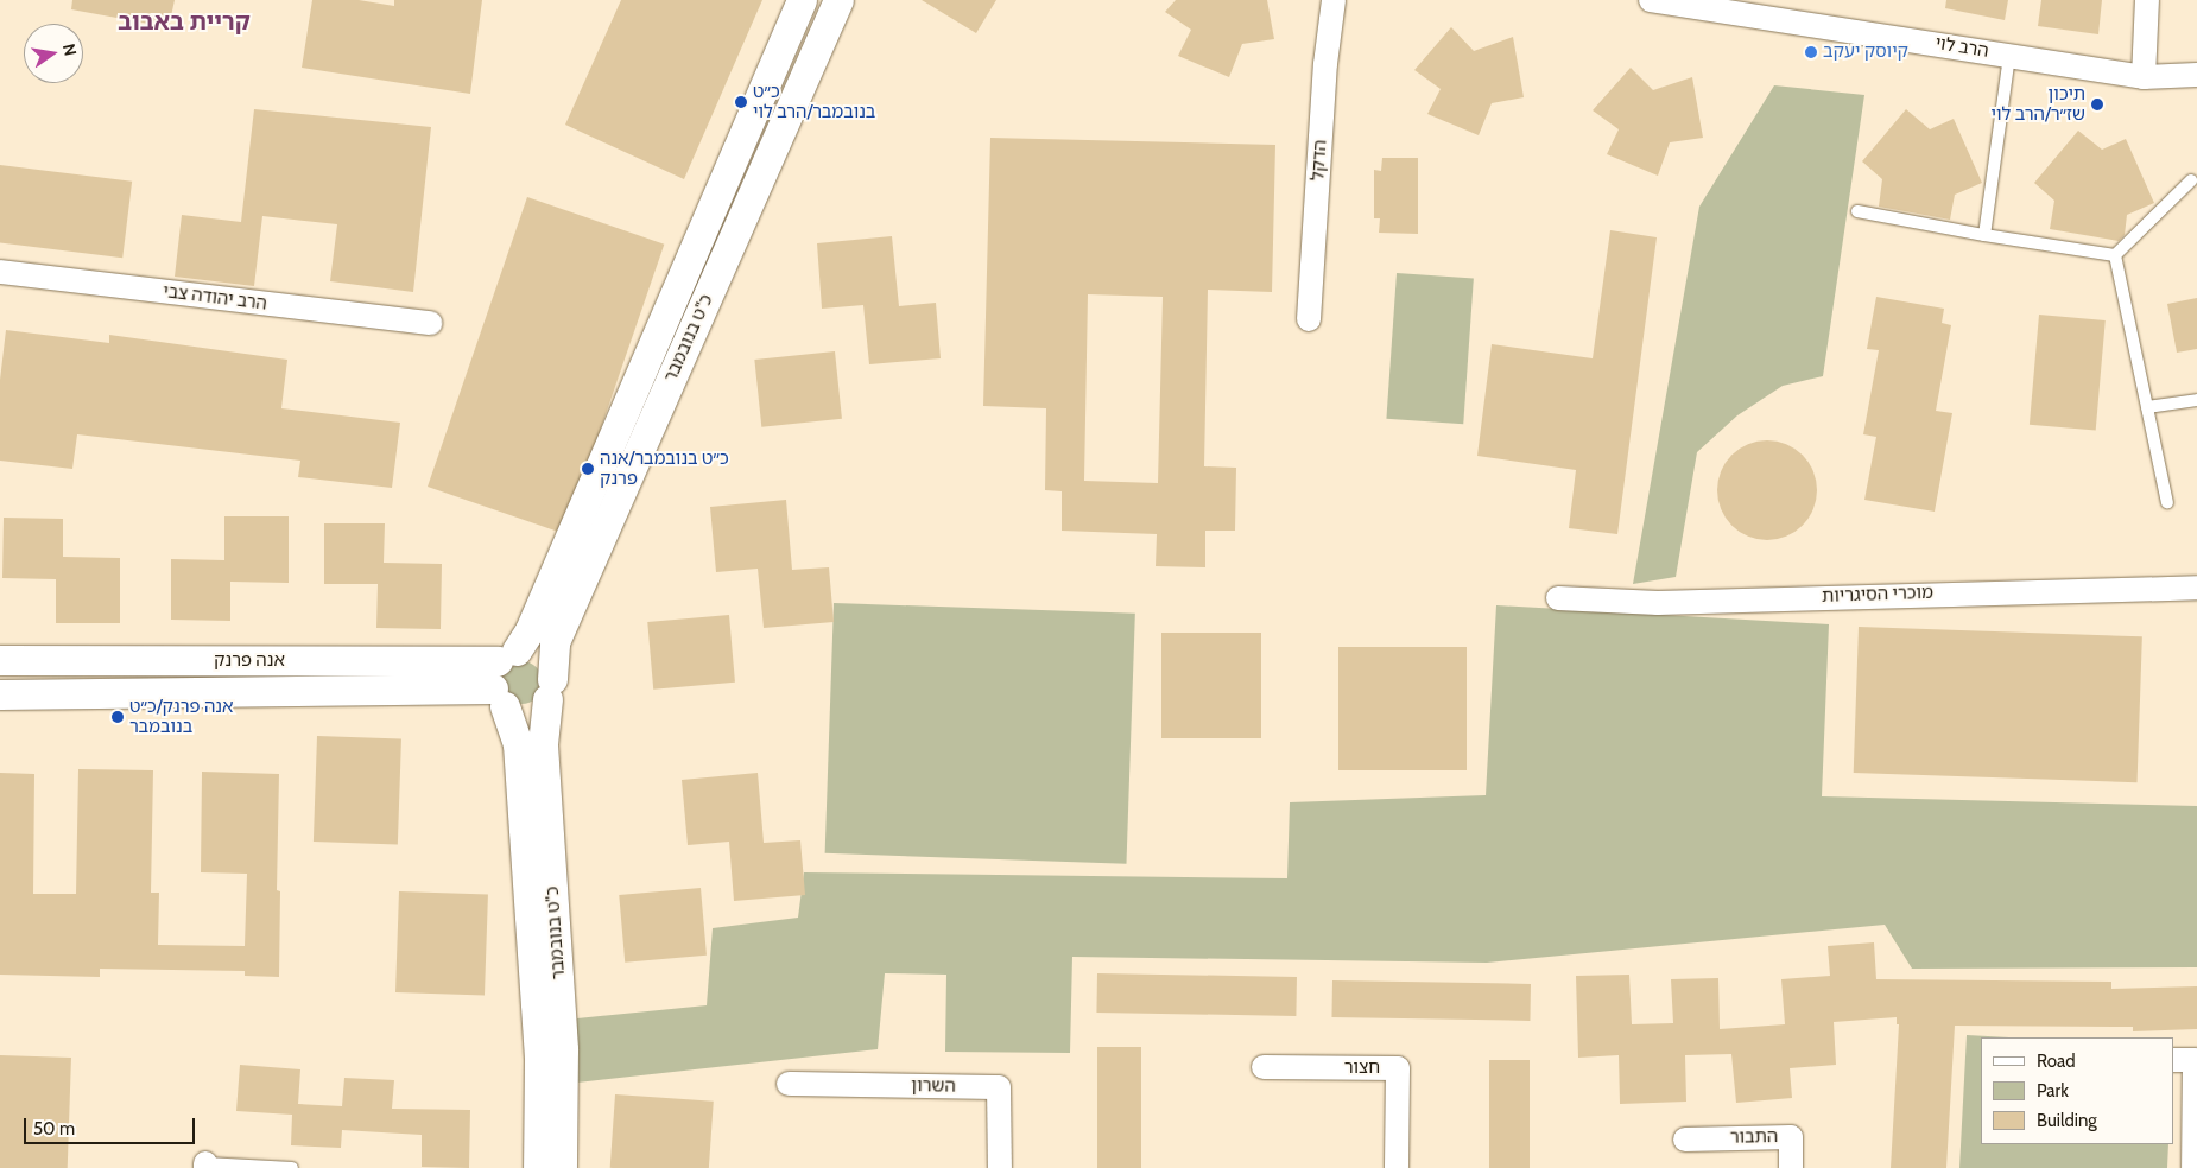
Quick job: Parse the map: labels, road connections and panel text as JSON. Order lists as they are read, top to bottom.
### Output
{
  "streets": {
    "street": [
      "הרב לוי",
      "הדקל",
      "הרב יהודה צבי",
      "כ\"ט בנובמבר",
      "מוכרי הסיגריות",
      "אנה פרנק",
      "חצור",
      "השרון",
      "התבור"
    ]
  },
  "crossings": [
    ["כ\"ט בנובמבר", "אנה פרנק"]
  ],
  "districts": ["קריית באבוב"],
  "places": [
    "קיוסק יעקב",
    "כ״ט בנובמבר/הרב לוי",
    "תיכון שז״ר/הרב לוי",
    "כ״ט בנובמבר/אנה פרנק",
    "אנה פרנק/כ״ט בנובמבר"
  ],
  "legend": ["Road", "Park", "Building"],
  "scale_bar": "50 m",
  "north": "right"
}
